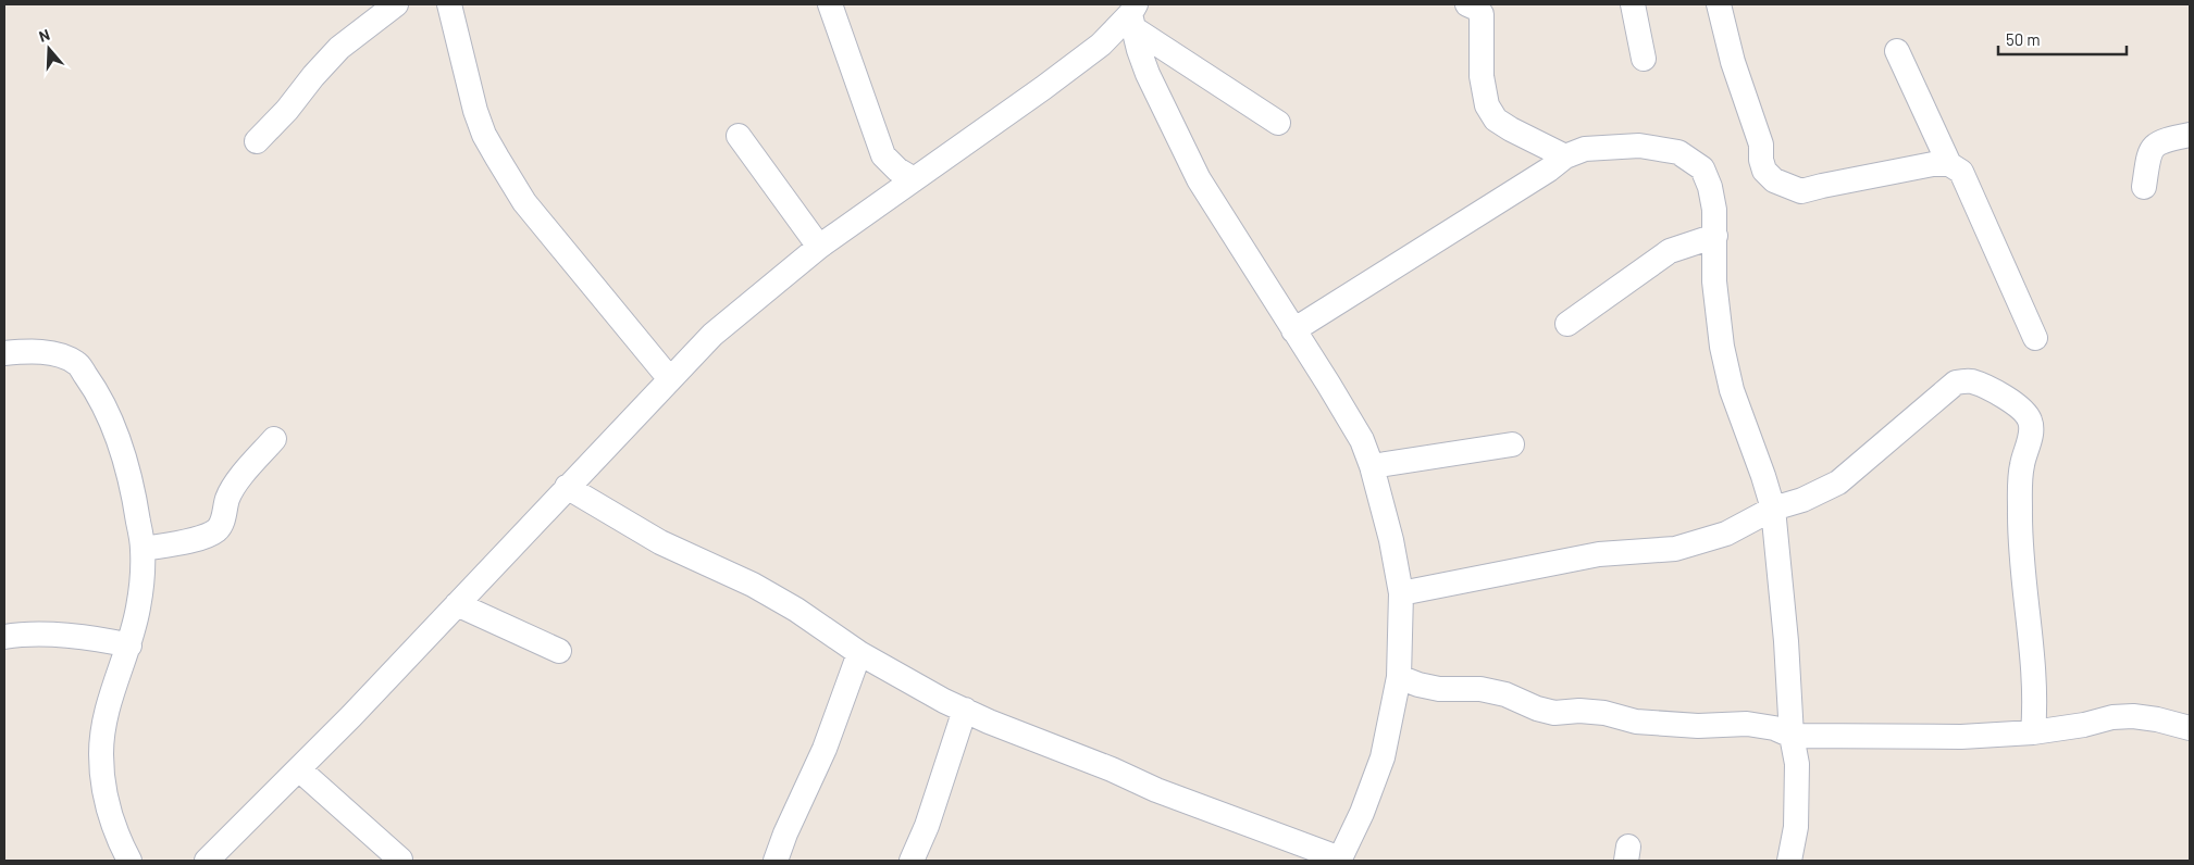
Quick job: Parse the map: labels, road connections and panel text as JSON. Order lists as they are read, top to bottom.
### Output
{
  "scale_bar": "50 m",
  "north": "top"
}
